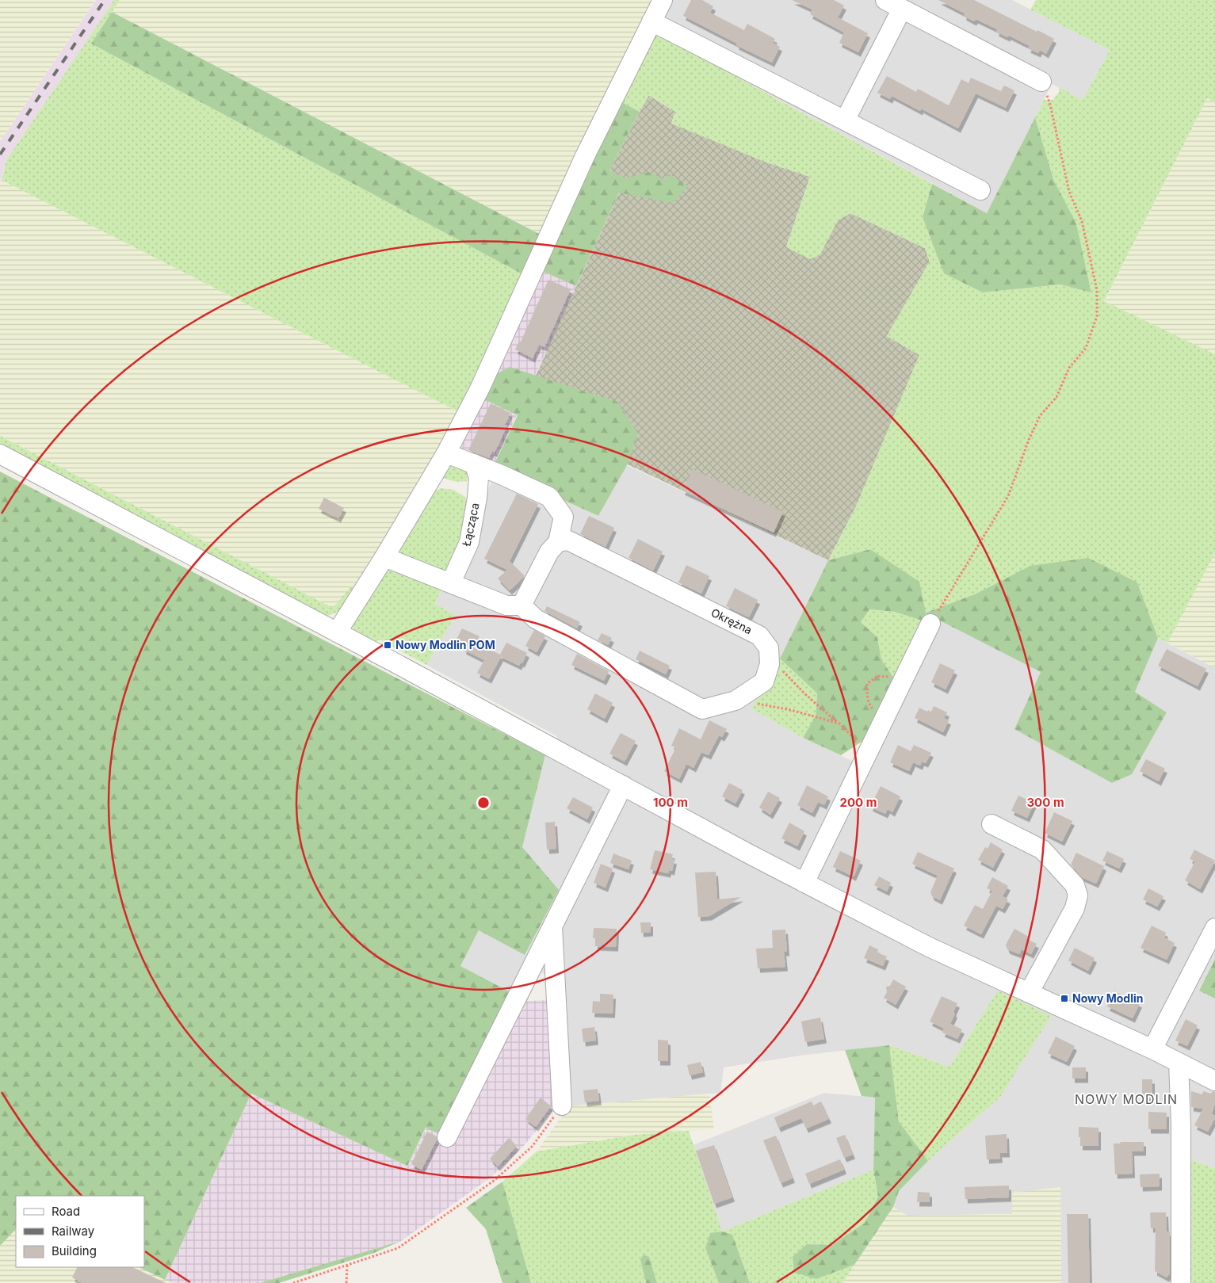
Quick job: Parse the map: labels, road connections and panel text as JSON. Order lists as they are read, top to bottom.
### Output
{
  "streets": {
    "street": ["Łącząca", "Okrężna"]
  },
  "districts": ["NOWY MODLIN"],
  "places": {
    "transit": ["Nowy Modlin POM", "Nowy Modlin"]
  },
  "legend": ["Road", "Railway", "Building"],
  "rings": ["100 m", "200 m", "300 m"]
}
